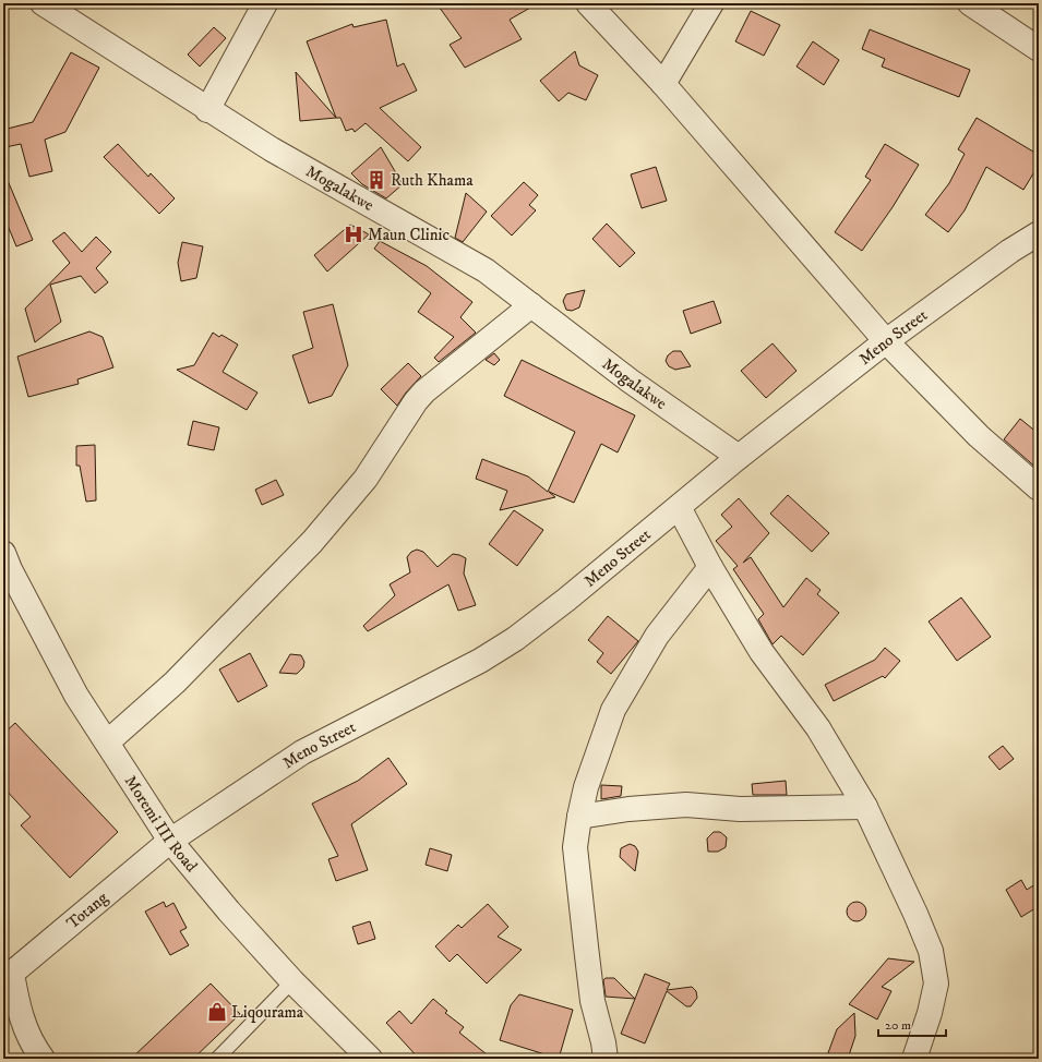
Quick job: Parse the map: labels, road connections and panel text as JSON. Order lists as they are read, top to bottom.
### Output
{
  "streets": {
    "street": [
      "Mogalakwe",
      "Meno Street",
      "Moremi III Road",
      "Totang"
    ]
  },
  "crossings": [
    ["Mogalakwe", "Meno Street"],
    ["Meno Street", "Moremi III Road"],
    ["Meno Street", "Totang"],
    ["Moremi III Road", "Totang"]
  ],
  "places": {
    "building": ["Ruth Khama"],
    "hospital": ["Maun Clinic"],
    "shop": ["Liqourama"]
  },
  "scale_bar": "20 m"
}
